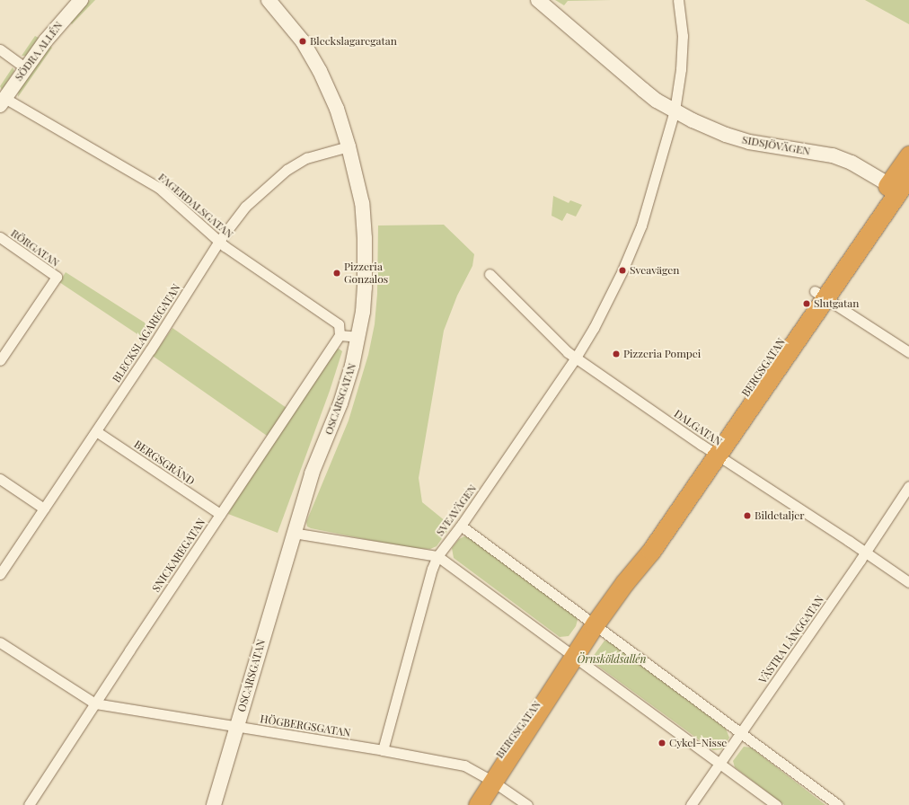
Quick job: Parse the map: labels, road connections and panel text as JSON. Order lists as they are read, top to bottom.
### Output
{
  "streets": {
    "highway": ["BERGSGATAN"],
    "main road": ["SÖDRA ALLÉN", "SIDSJÖVÄGEN", "OSCARSGATAN"],
    "street": [
      "FAGERDALSGATAN",
      "RÖRGATAN",
      "BLECKSLAGAREGATAN",
      "DALGATAN",
      "BERGSGRÄND",
      "SVEAVÄGEN",
      "SNICKAREGATAN",
      "VÄSTRA LÅNGGATAN",
      "HÖGBERGSGATAN"
    ]
  },
  "crossings": [
    ["SÖDRA ALLÉN", "FAGERDALSGATAN"],
    ["SIDSJÖVÄGEN", "BERGSGATAN"],
    ["SIDSJÖVÄGEN", "SVEAVÄGEN"],
    ["FAGERDALSGATAN", "BLECKSLAGAREGATAN"],
    ["FAGERDALSGATAN", "SNICKAREGATAN"],
    ["BLECKSLAGAREGATAN", "OSCARSGATAN"],
    ["BLECKSLAGAREGATAN", "BERGSGRÄND"],
    ["BERGSGATAN", "DALGATAN"],
    ["BERGSGATAN", "HÖGBERGSGATAN"],
    ["OSCARSGATAN", "HÖGBERGSGATAN"],
    ["DALGATAN", "SVEAVÄGEN"],
    ["DALGATAN", "VÄSTRA LÅNGGATAN"],
    ["BERGSGRÄND", "SNICKAREGATAN"],
    ["SVEAVÄGEN", "HÖGBERGSGATAN"],
    ["SNICKAREGATAN", "HÖGBERGSGATAN"]
  ],
  "parks": ["Örnsköldsallén"],
  "places": [
    "Bleckslagaregatan",
    "Sveavägen",
    "Pizzeria Gonzalos",
    "Slutgatan",
    "Pizzeria Pompei",
    "Bildetaljer",
    "Cykel-Nisse"
  ]
}
